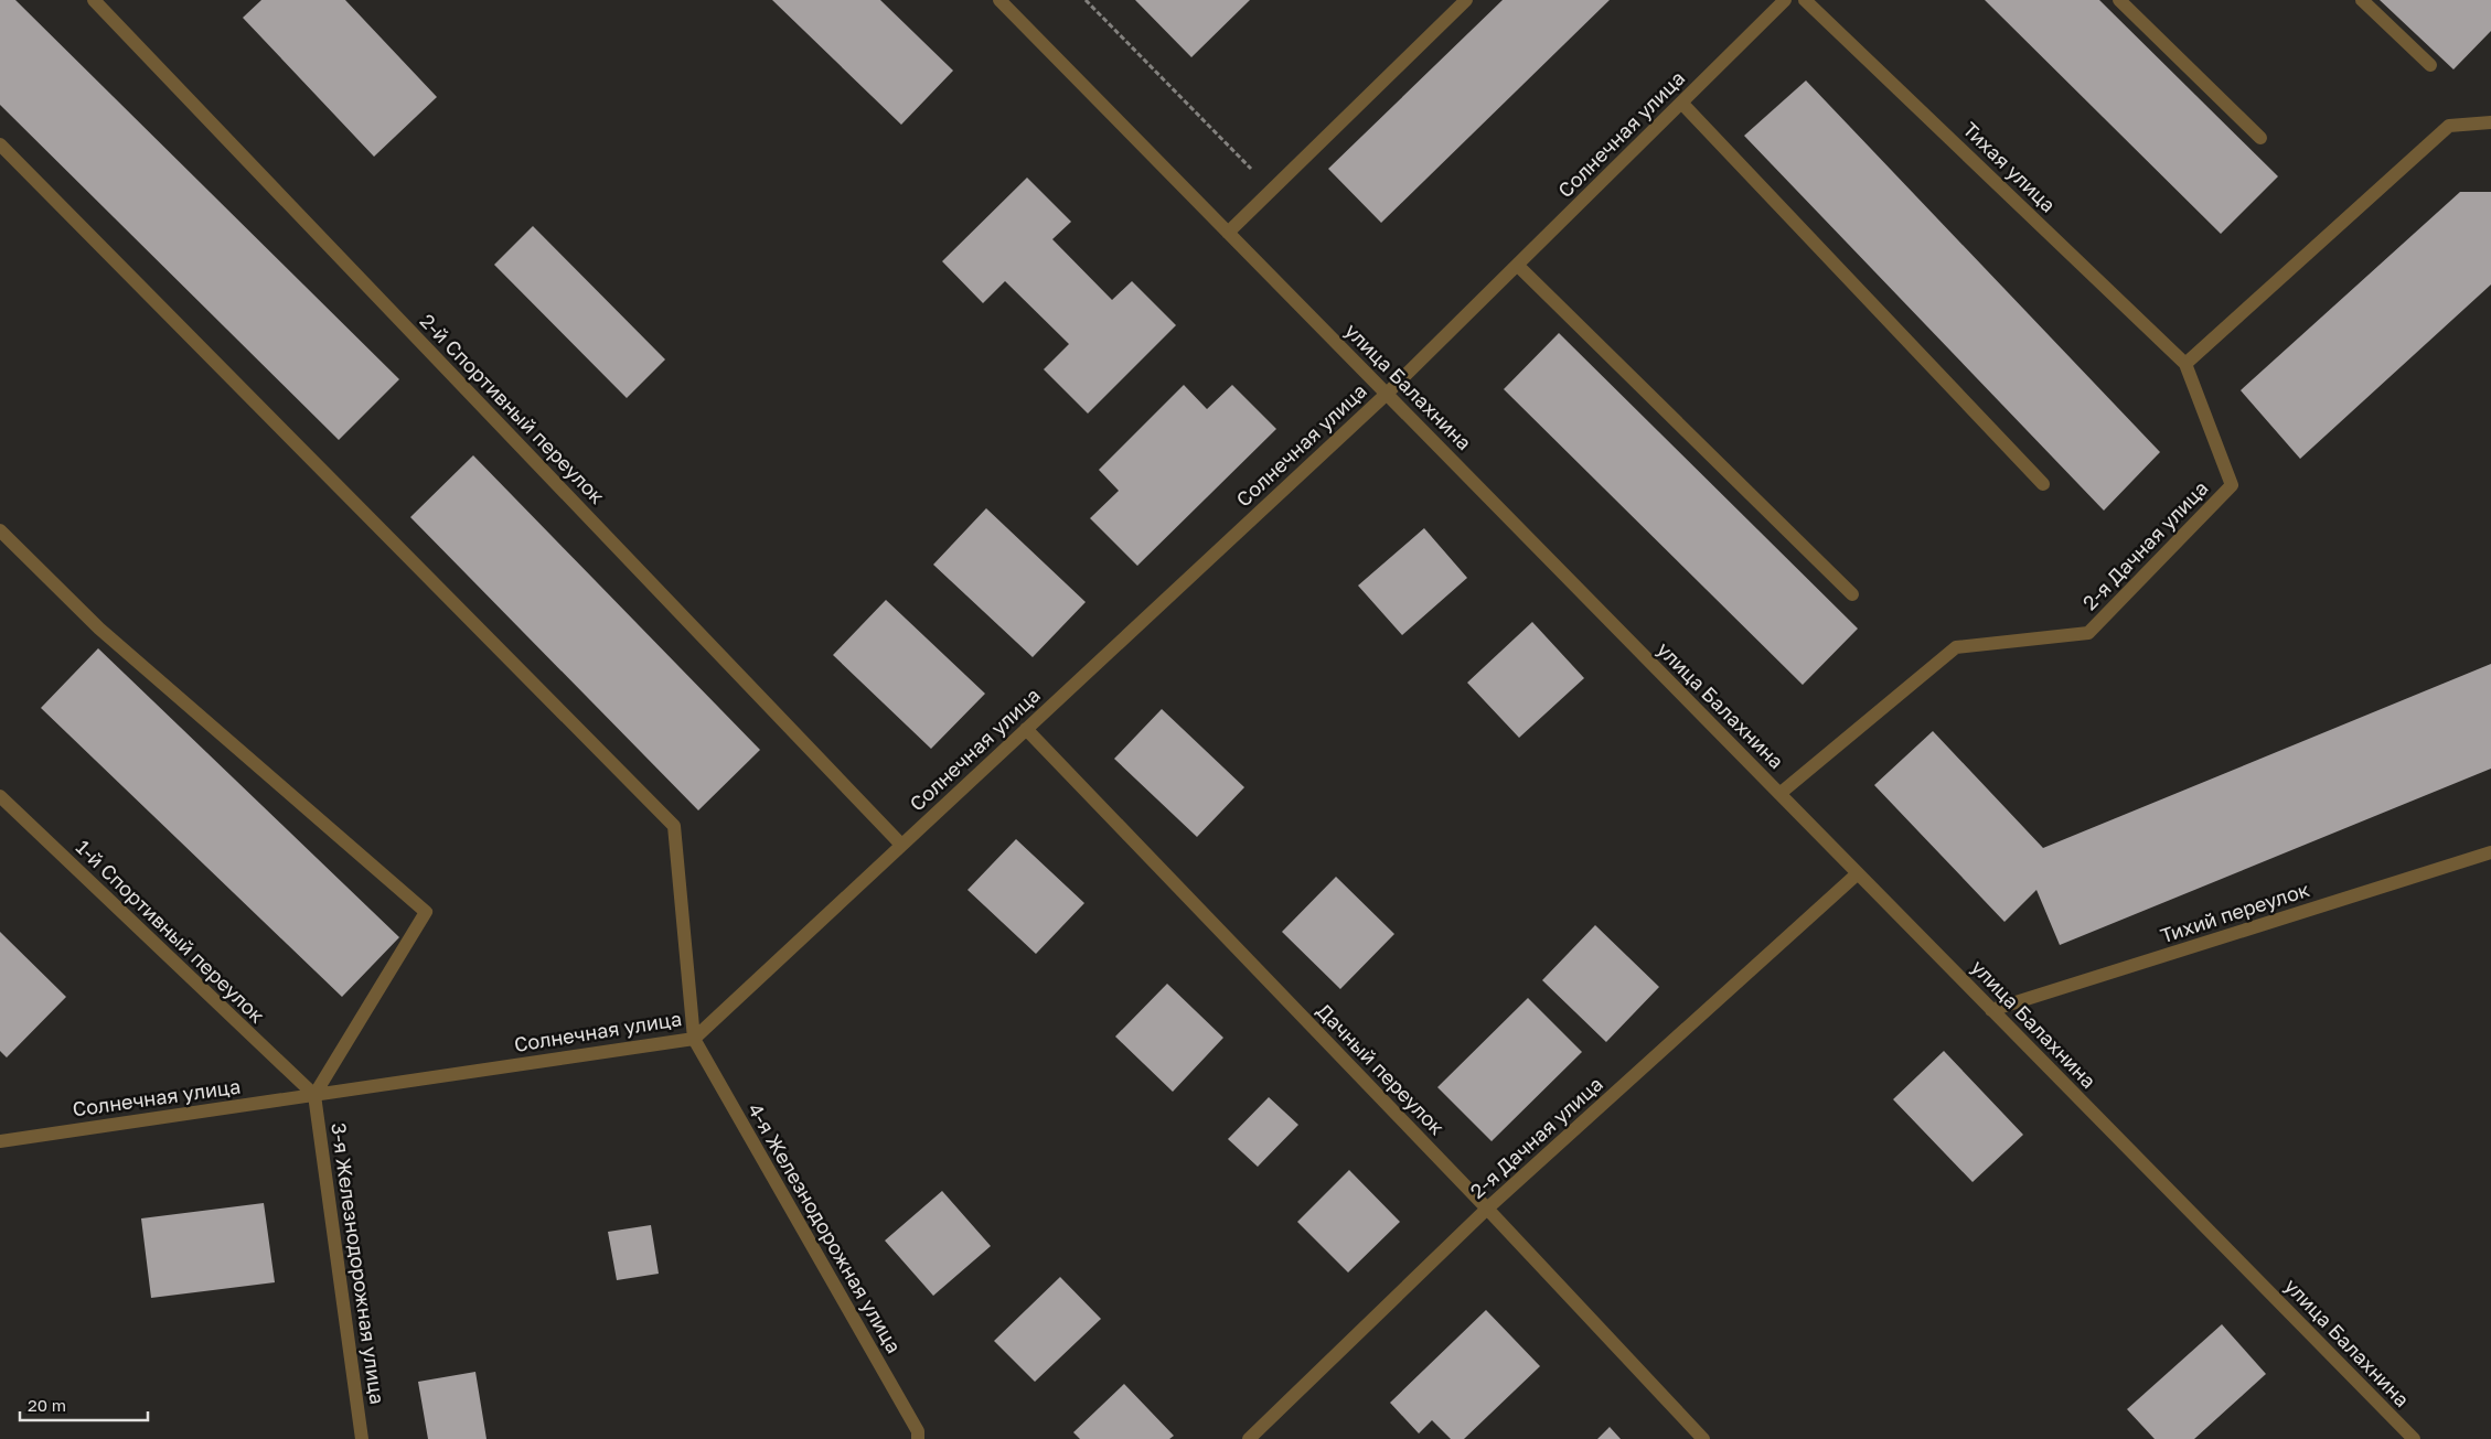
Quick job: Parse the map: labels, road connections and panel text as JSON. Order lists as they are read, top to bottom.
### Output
{
  "streets": {
    "street": [
      "Солнечная улица",
      "Тихая улица",
      "улица Балахнина",
      "2-й Спортивный переулок",
      "2-я Дачная улица",
      "Тихий переулок",
      "1-й Спортивный переулок",
      "Дачный переулок",
      "4-я Железнодорожная улица",
      "3-я Железнодорожная улица"
    ]
  },
  "crossings": [
    ["Солнечная улица", "улица Балахнина"],
    ["Солнечная улица", "2-й Спортивный переулок"],
    ["Солнечная улица", "1-й Спортивный переулок"],
    ["Солнечная улица", "Дачный переулок"],
    ["Солнечная улица", "4-я Железнодорожная улица"],
    ["Солнечная улица", "3-я Железнодорожная улица"],
    ["Тихая улица", "2-я Дачная улица"],
    ["улица Балахнина", "2-я Дачная улица"],
    ["улица Балахнина", "Тихий переулок"],
    ["2-я Дачная улица", "Дачный переулок"],
    ["1-й Спортивный переулок", "3-я Железнодорожная улица"]
  ],
  "scale_bar": "20 m"
}
